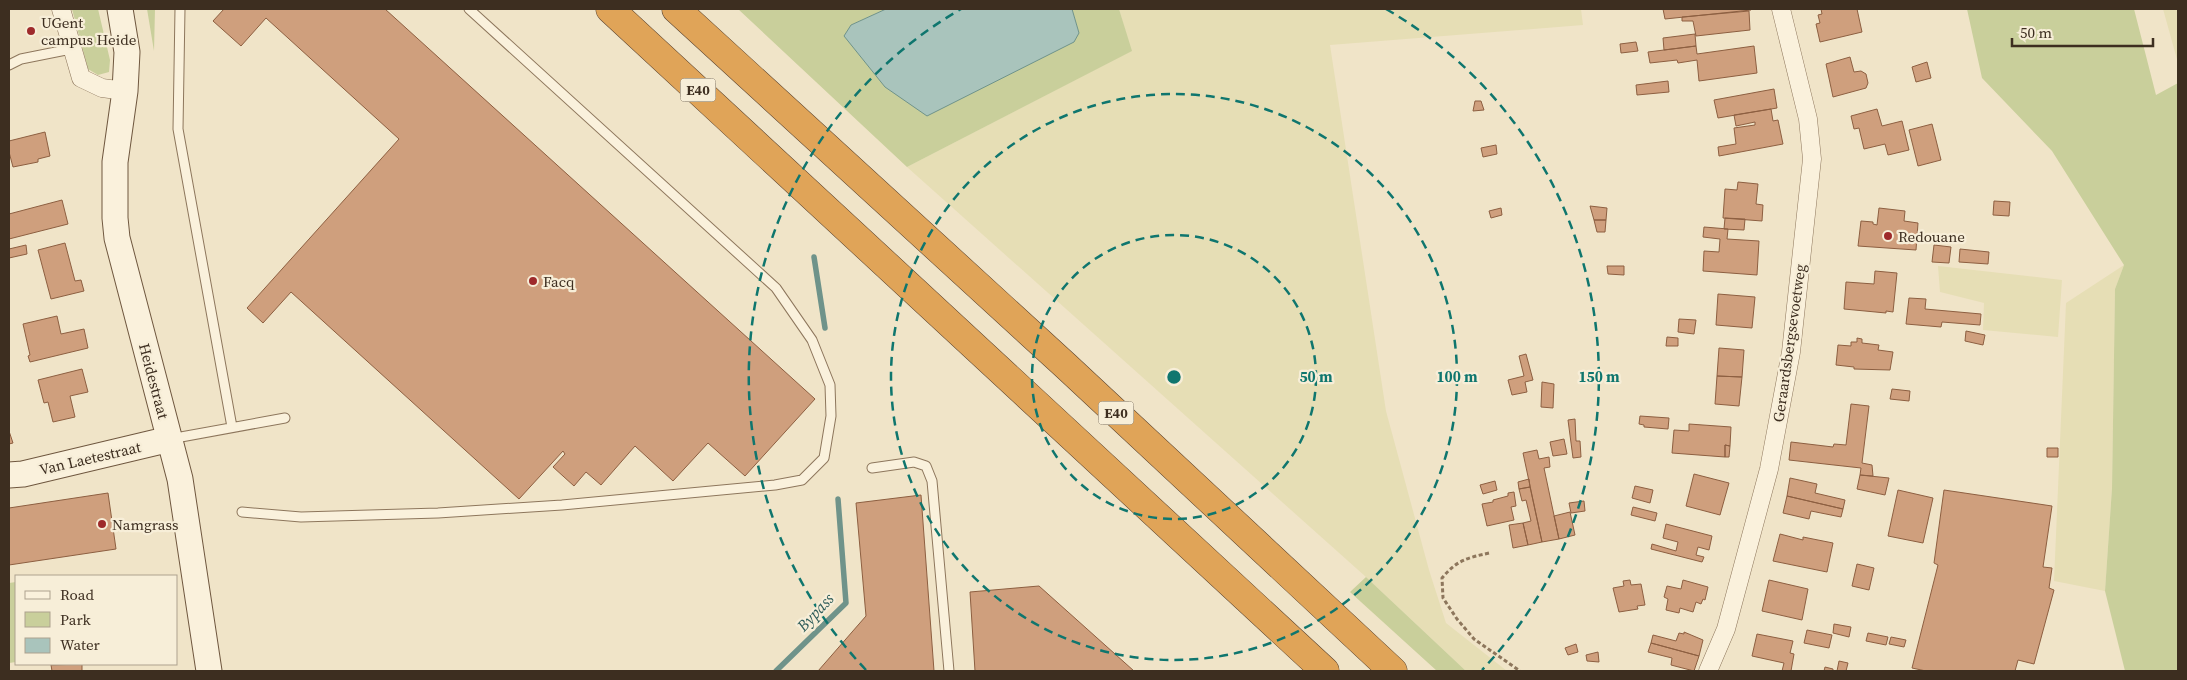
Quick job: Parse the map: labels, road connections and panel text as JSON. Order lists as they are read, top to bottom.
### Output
{
  "streets": {
    "highway": ["E40"],
    "main road": ["Heidestraat", "Van Laetestraat"],
    "street": ["Geraardsbergsevoetweg"]
  },
  "crossings": [
    ["Heidestraat", "Van Laetestraat"]
  ],
  "water": ["Bypass"],
  "places": [
    "UGent campus Heide",
    "Redouane",
    "Facq",
    "Namgrass"
  ],
  "legend": ["Road", "Park", "Water"],
  "scale_bar": "50 m",
  "rings": ["50 m", "100 m", "150 m"]
}
